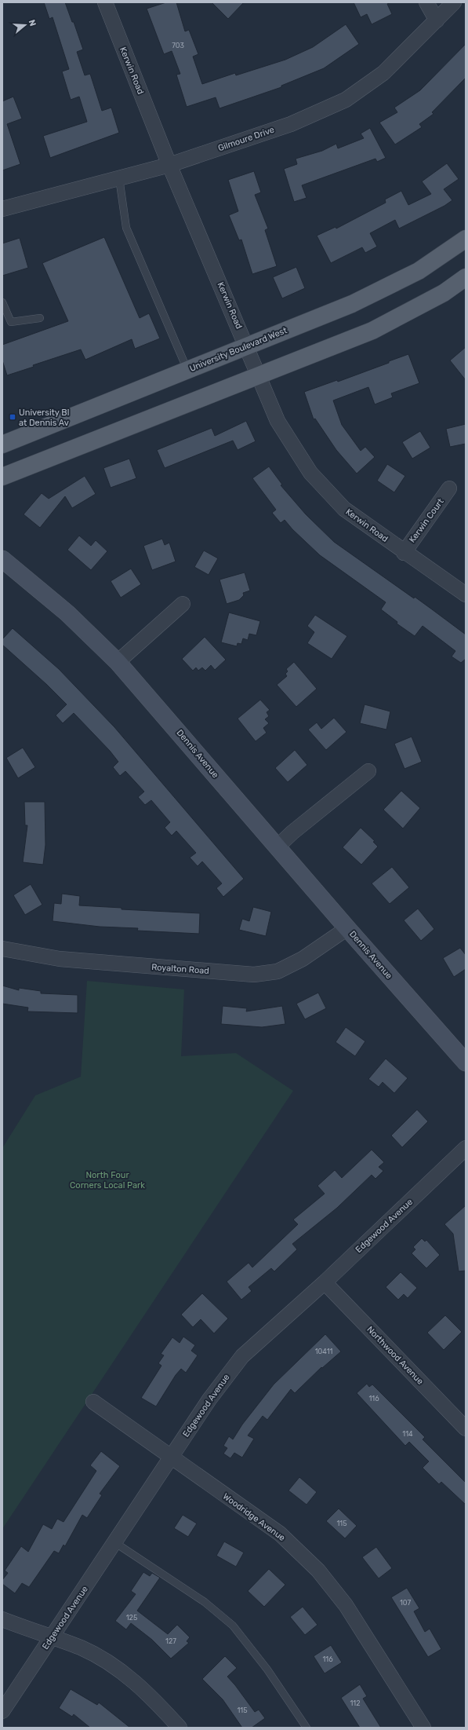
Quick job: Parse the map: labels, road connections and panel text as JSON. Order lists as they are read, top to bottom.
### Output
{
  "streets": {
    "main road": ["University Boulevard West"],
    "street": [
      "Kerwin Road",
      "Gilmoure Drive",
      "Kerwin Court",
      "Dennis Avenue",
      "Royalton Road",
      "Edgewood Avenue",
      "Northwood Avenue",
      "Woodridge Avenue"
    ]
  },
  "crossings": [
    ["Kerwin Road", "Gilmoure Drive"],
    ["Kerwin Road", "University Boulevard West"],
    ["Kerwin Road", "Kerwin Court"],
    ["Dennis Avenue", "Royalton Road"],
    ["Edgewood Avenue", "Northwood Avenue"],
    ["Edgewood Avenue", "Woodridge Avenue"]
  ],
  "parks": ["North Four Corners Local Park"],
  "places": {
    "transit": ["University Bl at Dennis Av"]
  },
  "house_numbers": [
    "703",
    "10411",
    "116",
    "114",
    "115",
    "107",
    "125",
    "127",
    "116",
    "112",
    "115"
  ],
  "north": "right"
}
